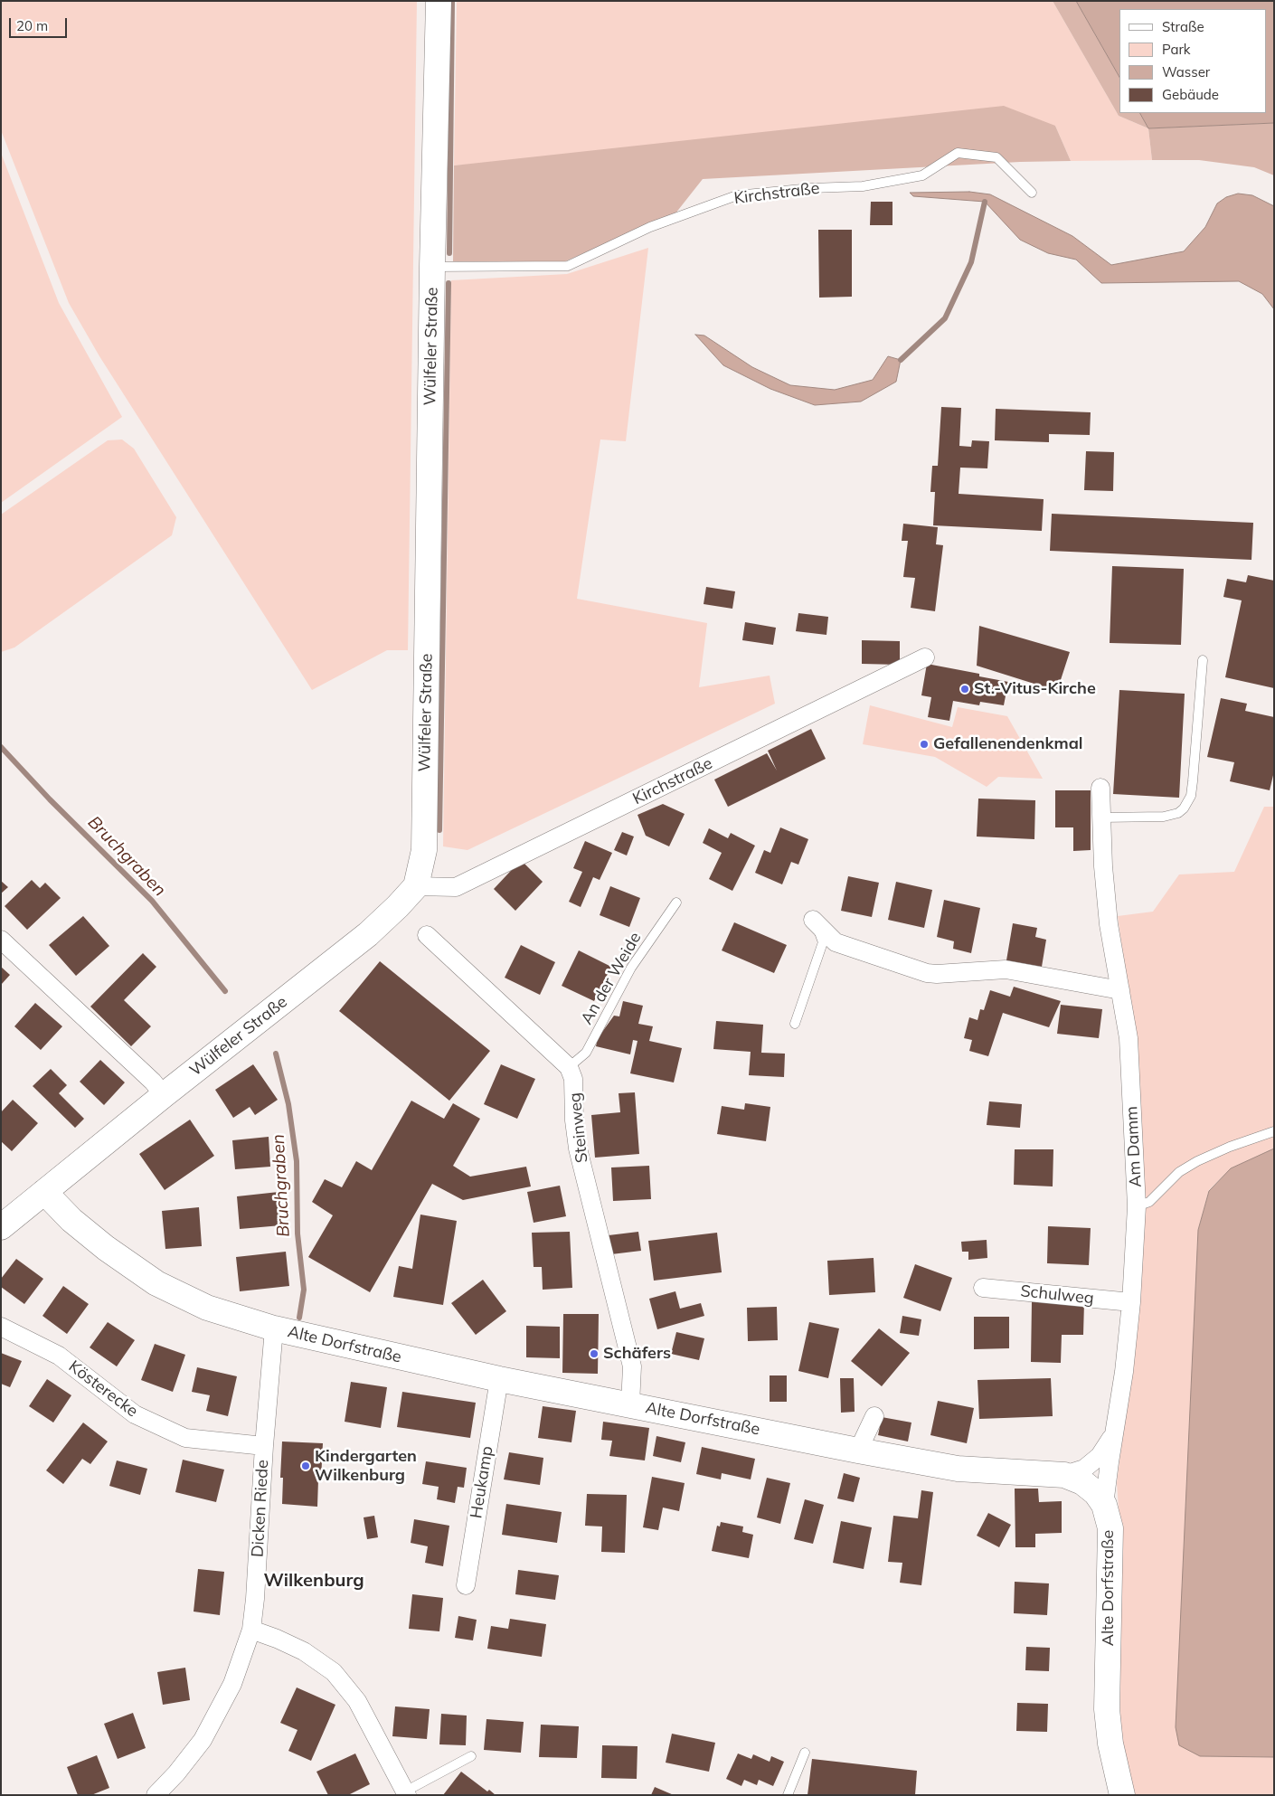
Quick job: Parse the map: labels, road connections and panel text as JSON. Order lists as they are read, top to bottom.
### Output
{
  "streets": {
    "street": [
      "Kirchstraße",
      "Wülfeler Straße",
      "Steinweg",
      "Am Damm",
      "Schulweg",
      "Alte Dorfstraße",
      "Kösterecke",
      "Heukamp",
      "Dicken Riede"
    ],
    "lane": ["An der Weide"]
  },
  "crossings": [
    ["Kirchstraße", "Wülfeler Straße"],
    ["Wülfeler Straße", "Alte Dorfstraße"],
    ["An der Weide", "Steinweg"],
    ["Steinweg", "Alte Dorfstraße"],
    ["Am Damm", "Schulweg"],
    ["Am Damm", "Alte Dorfstraße"],
    ["Alte Dorfstraße", "Heukamp"],
    ["Alte Dorfstraße", "Dicken Riede"],
    ["Kösterecke", "Dicken Riede"]
  ],
  "districts": ["Wilkenburg"],
  "water": ["Bruchgraben"],
  "places": [
    "St.-Vitus-Kirche",
    "Gefallenendenkmal",
    "Schäfers",
    "Kindergarten Wilkenburg"
  ],
  "legend": [
    "Straße",
    "Park",
    "Wasser",
    "Gebäude"
  ],
  "scale_bar": "20 m"
}
